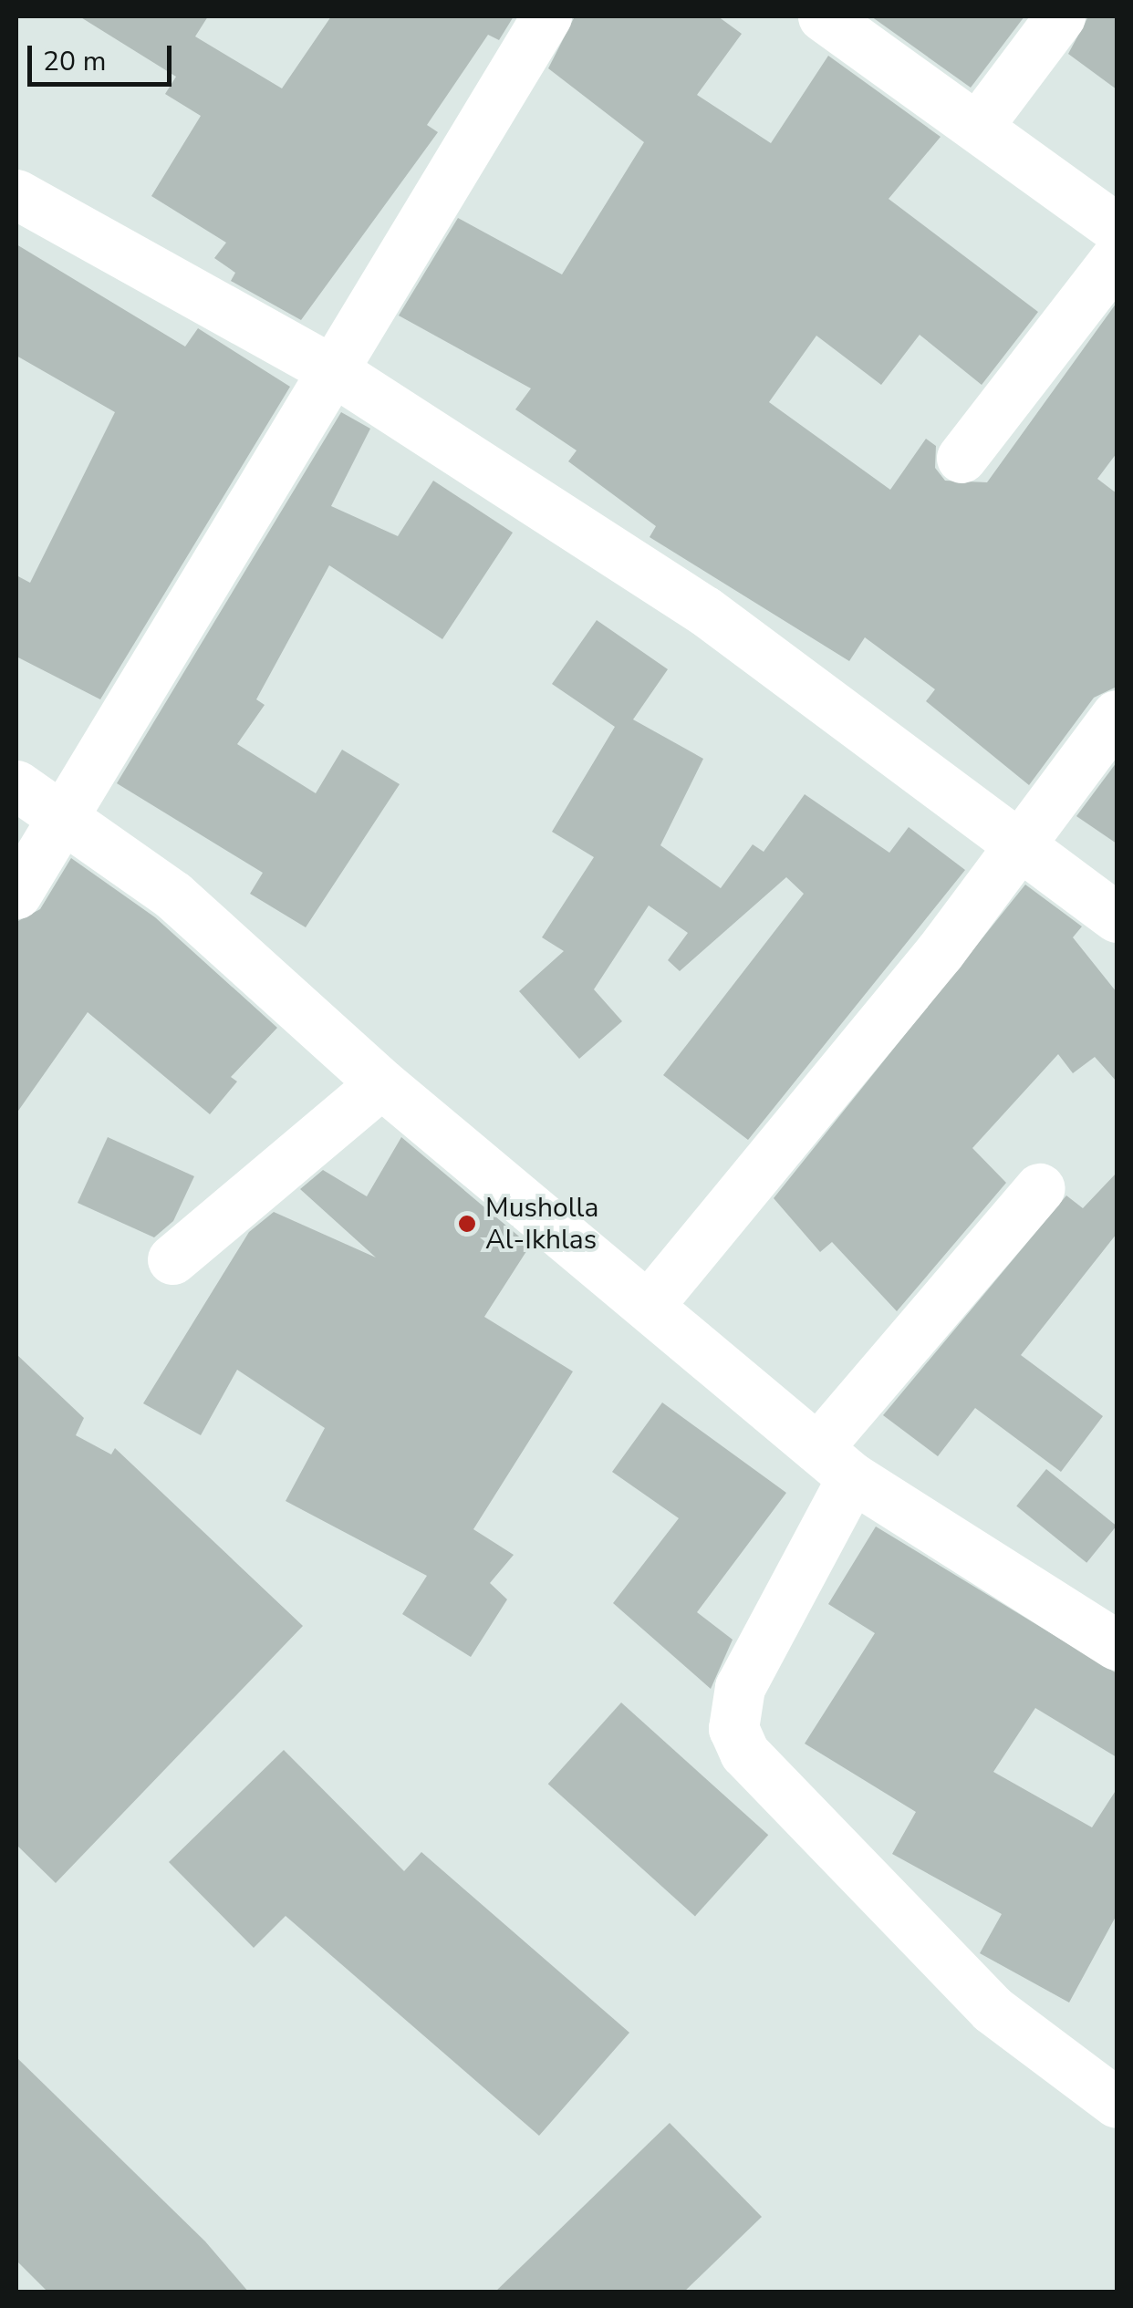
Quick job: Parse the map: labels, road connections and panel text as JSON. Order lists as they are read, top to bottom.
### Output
{
  "places": ["Musholla Al-Ikhlas"],
  "scale_bar": "20 m"
}
